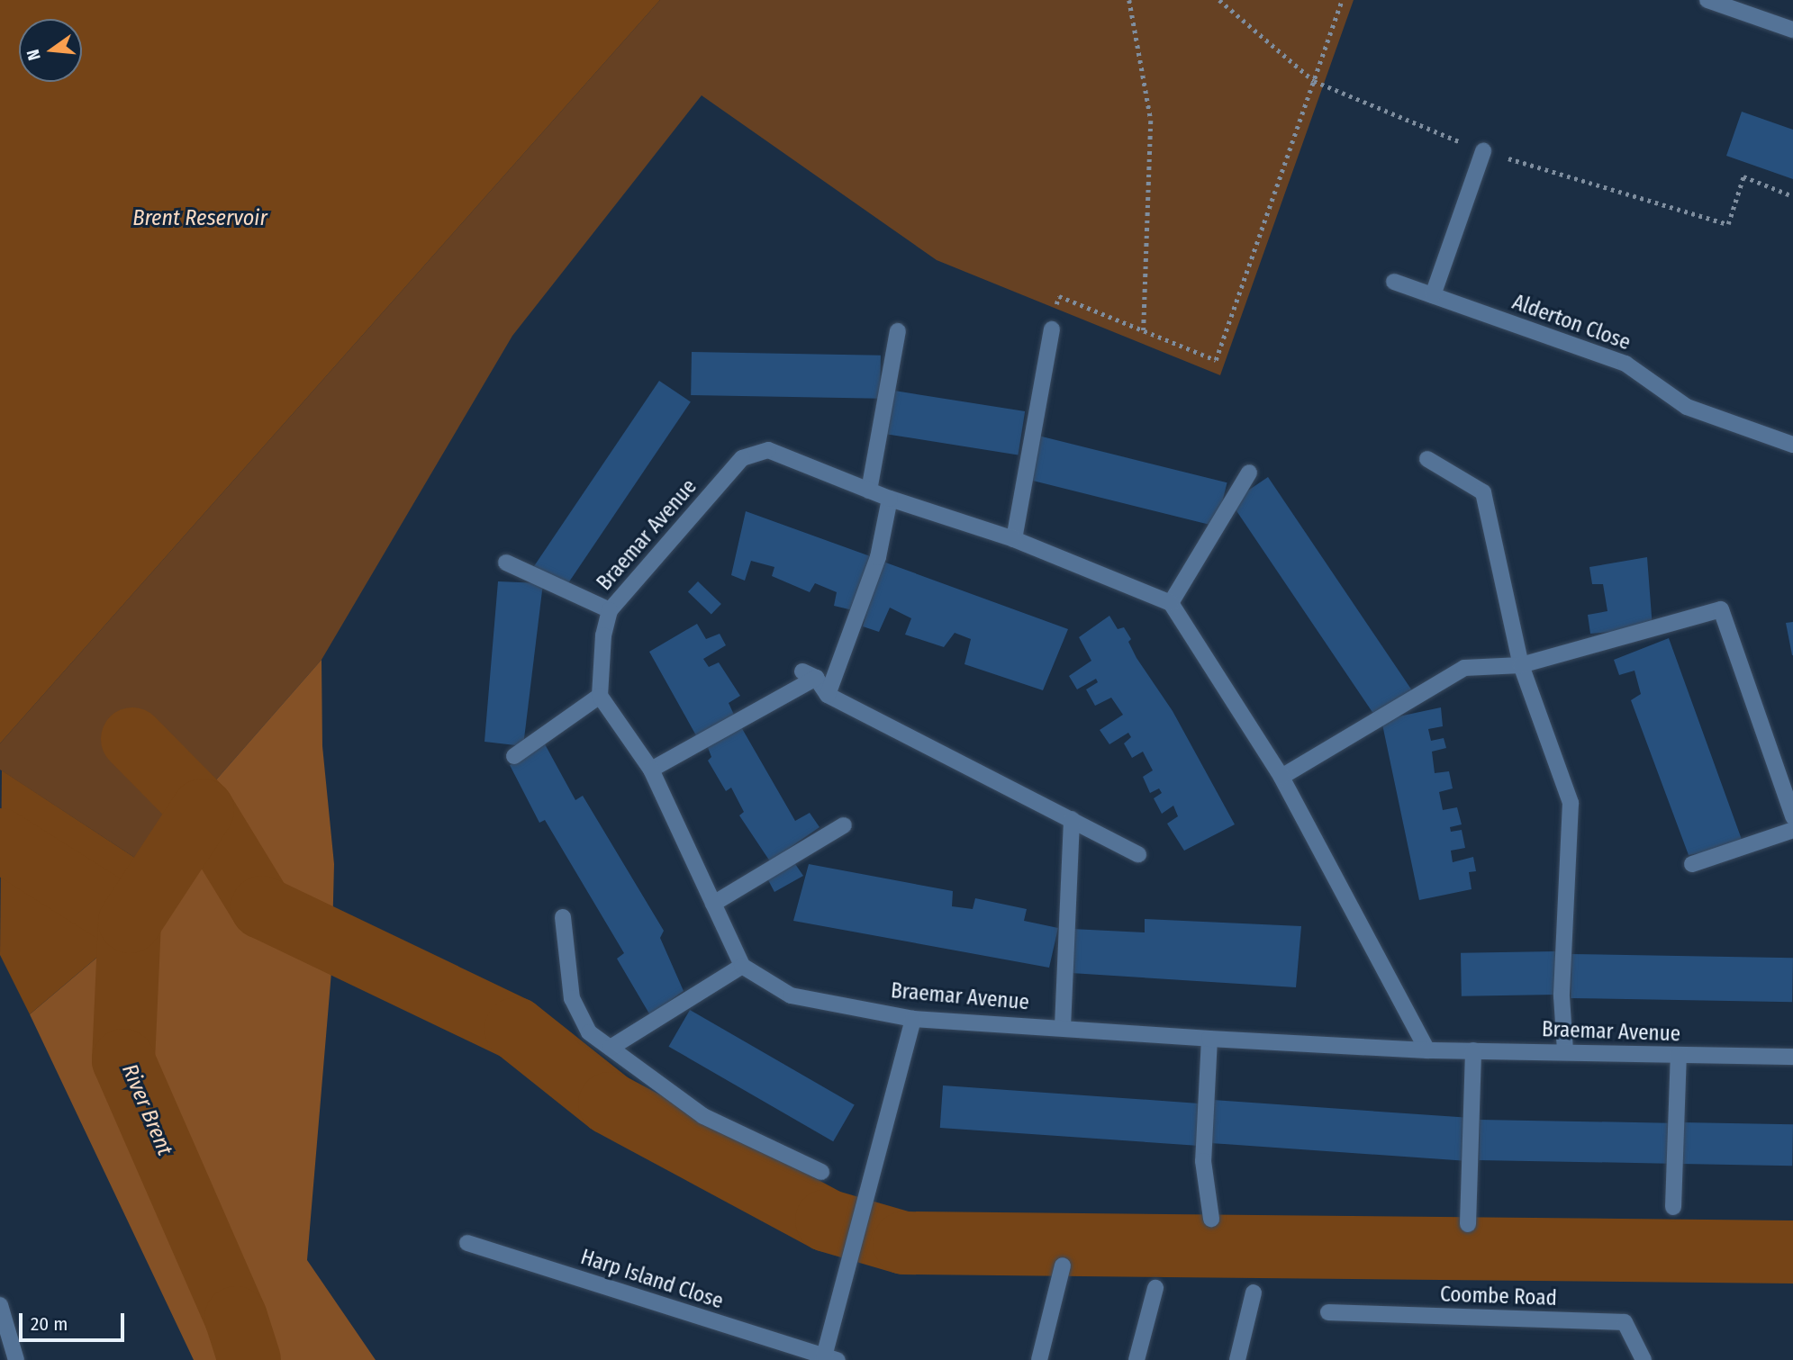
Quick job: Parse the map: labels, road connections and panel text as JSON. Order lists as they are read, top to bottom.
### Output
{
  "streets": {
    "street": [
      "Alderton Close",
      "Braemar Avenue",
      "Harp Island Close",
      "Coombe Road"
    ]
  },
  "crossings": [
    ["Braemar Avenue", "Harp Island Close"]
  ],
  "water": ["Brent Reservoir", "River Brent"],
  "scale_bar": "20 m",
  "north": "left"
}
